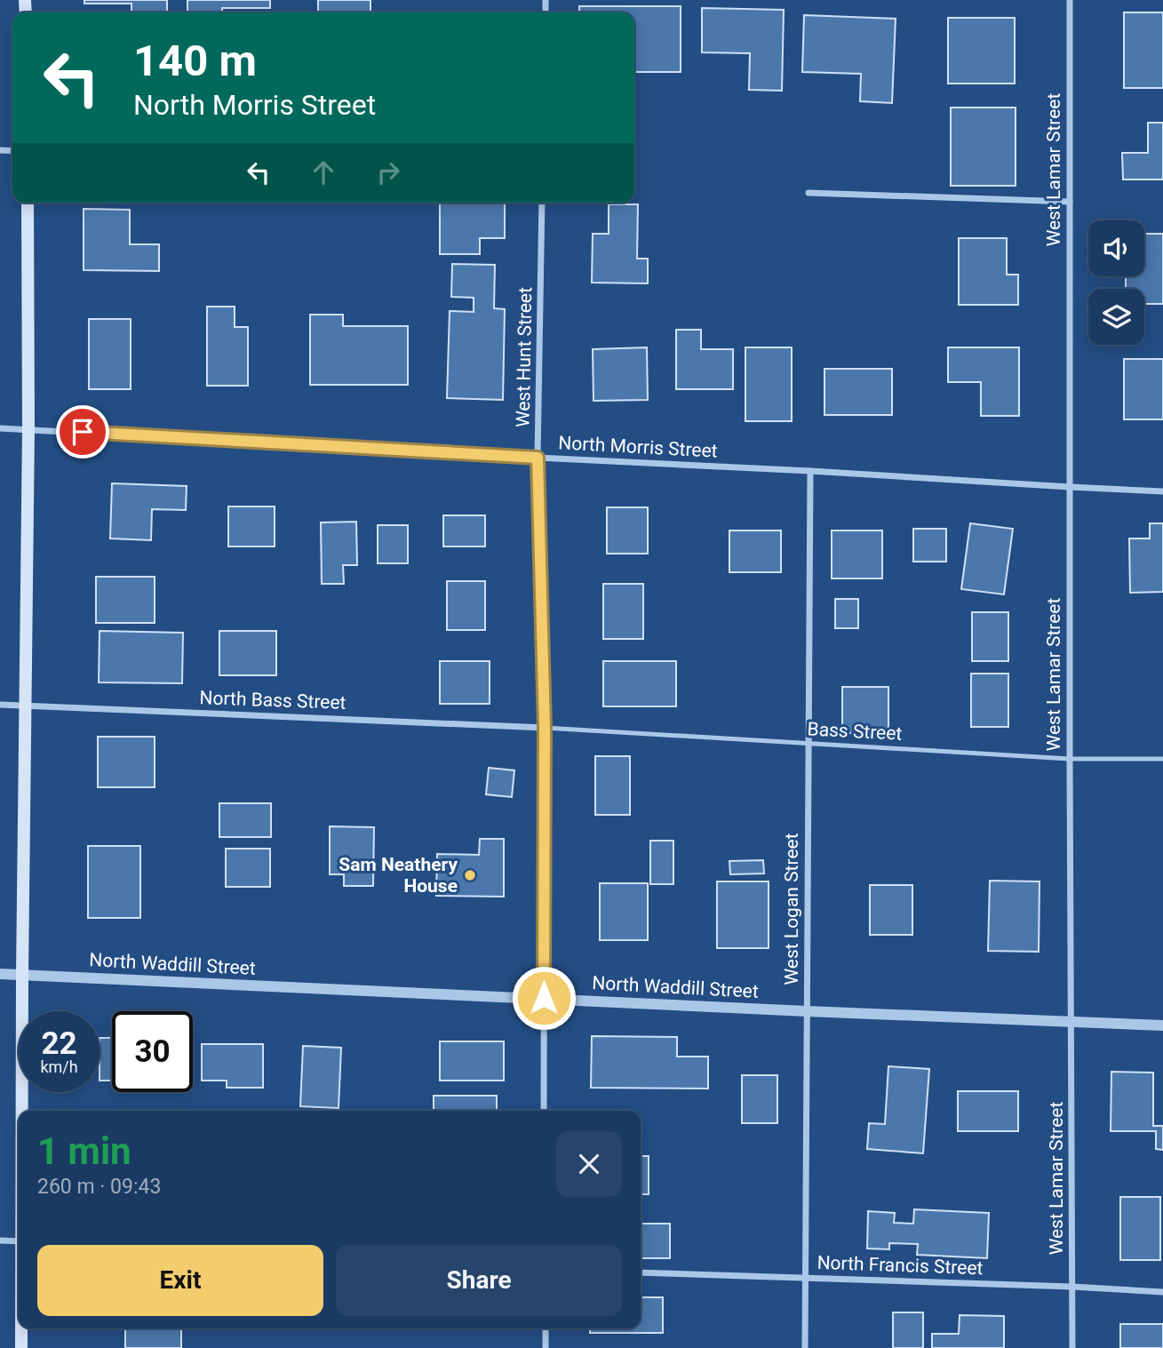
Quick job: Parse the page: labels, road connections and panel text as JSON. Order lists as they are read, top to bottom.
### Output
{
  "streets": {
    "street": [
      "West Lamar Street",
      "West Hunt Street",
      "North Morris Street",
      "North Bass Street",
      "West Logan Street",
      "North Waddill Street",
      "North Francis Street"
    ],
    "lane": ["Bass Street"]
  },
  "crossings": [
    ["West Lamar Street", "North Morris Street"],
    ["West Lamar Street", "Bass Street"],
    ["West Lamar Street", "North Waddill Street"],
    ["West Lamar Street", "North Francis Street"],
    ["West Hunt Street", "North Morris Street"],
    ["West Hunt Street", "North Bass Street"],
    ["West Hunt Street", "Bass Street"],
    ["West Hunt Street", "North Waddill Street"],
    ["North Morris Street", "West Logan Street"],
    ["North Bass Street", "Bass Street"],
    ["Bass Street", "West Logan Street"],
    ["West Logan Street", "North Waddill Street"],
    ["West Logan Street", "North Francis Street"]
  ],
  "places": ["Sam Neathery House"],
  "page": {
    "turn": ["140 m", "North Morris Street"],
    "speed": "22 km/h",
    "limit": "30",
    "heading": ["1 min", "260 m · 09:43"],
    "buttons": ["Exit", "Share"]
  }
}
